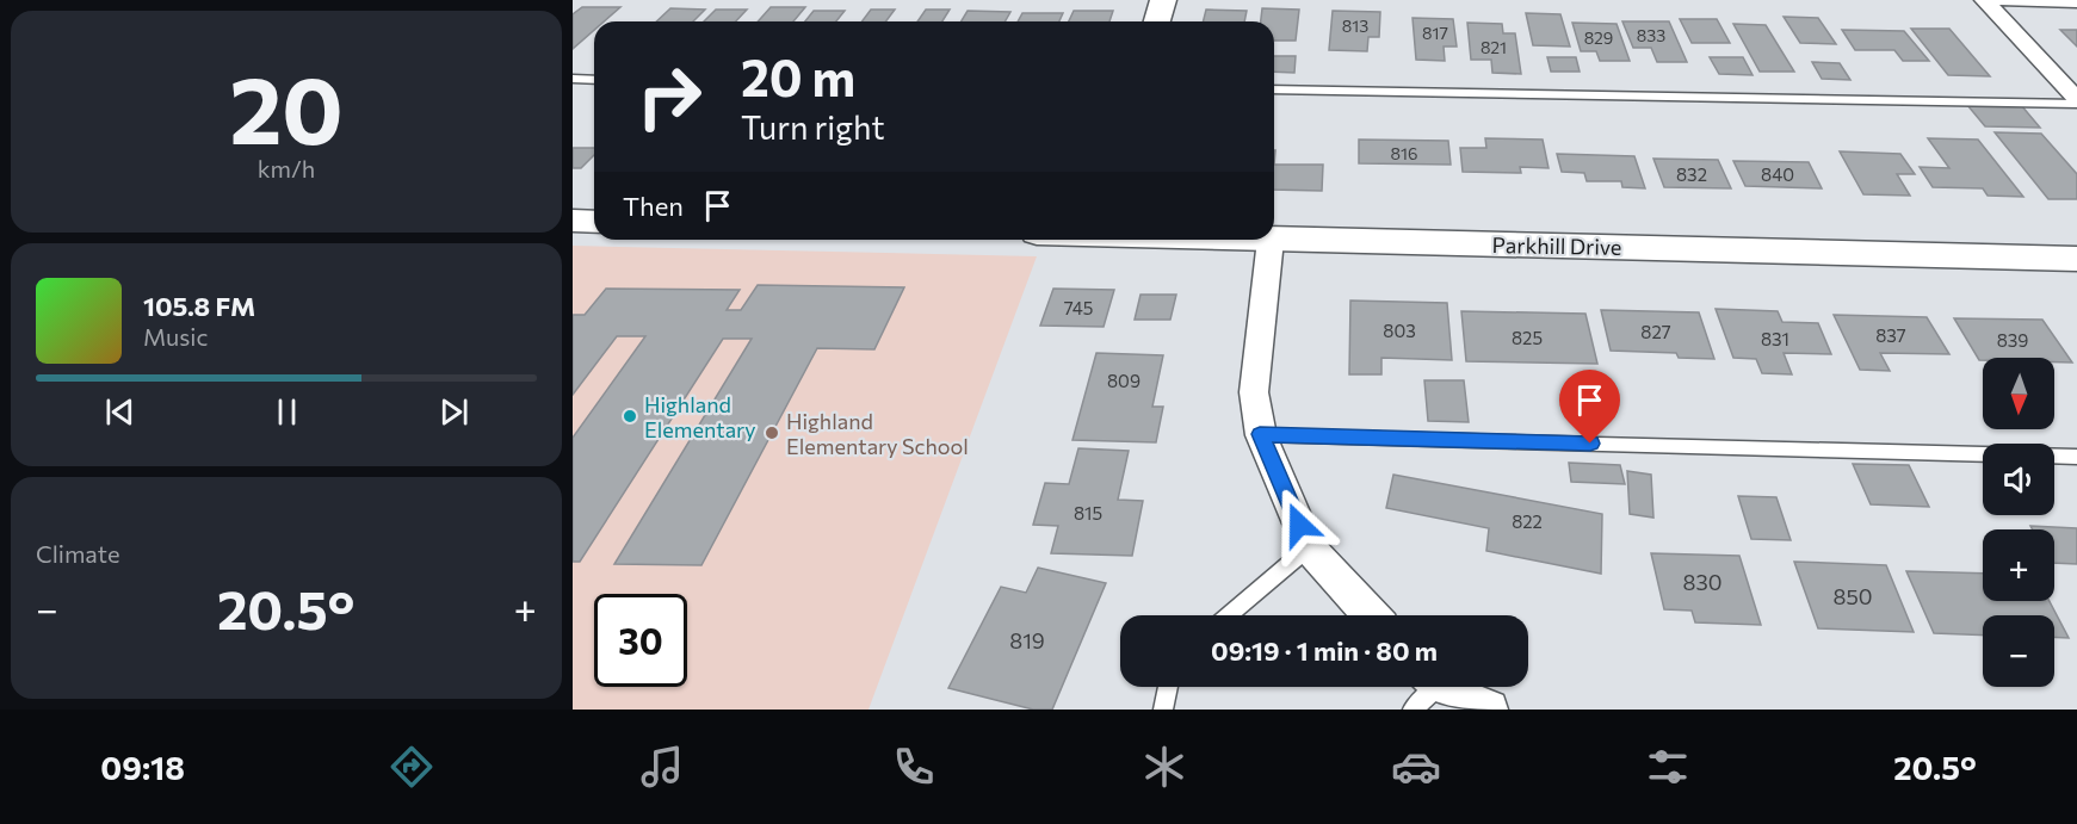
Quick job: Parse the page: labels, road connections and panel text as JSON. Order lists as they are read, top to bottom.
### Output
{
  "streets": {
    "street": ["Parkhill Drive"]
  },
  "places": ["Highland Elementary", "Highland Elementary School"],
  "house_numbers": [
    "813",
    "817",
    "833",
    "829",
    "821",
    "816",
    "832",
    "840",
    "745",
    "803",
    "827",
    "837",
    "825",
    "831",
    "839",
    "809",
    "815",
    "822",
    "830",
    "850",
    "819"
  ],
  "north": "bottom",
  "page": {
    "tile": [
      ["20", "km/h"],
      "Climate"
    ],
    "turn": ["20 m", "Turn right"],
    "then": "Then",
    "song": ["105.8 FM", "Music"],
    "map_buttons": ["+", "−"],
    "heat": ["−", "20.5°", "+"],
    "limit": "30",
    "trip": "09:19 · 1 min · 80 m",
    "tabs": ["09:18", "20.5°"]
  }
}
